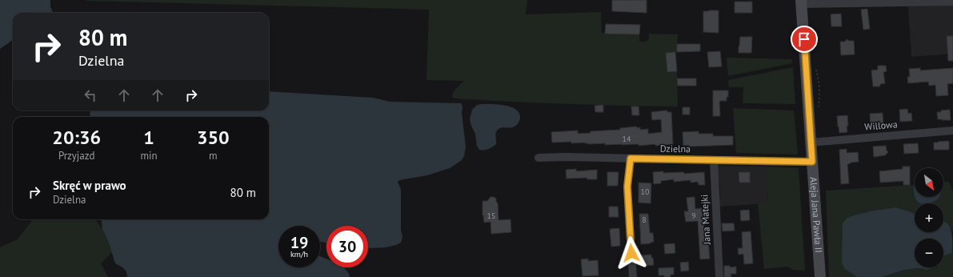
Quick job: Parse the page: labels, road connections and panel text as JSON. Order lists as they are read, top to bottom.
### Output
{
  "streets": {
    "street": [
      "Willowa",
      "Dzielna",
      "Aleja Jana Pawła II",
      "Jana Matejki"
    ]
  },
  "crossings": [
    ["Willowa", "Aleja Jana Pawła II"],
    ["Dzielna", "Aleja Jana Pawła II"],
    ["Dzielna", "Jana Matejki"]
  ],
  "house_numbers": [
    "14",
    "10",
    "15",
    "9",
    "8"
  ],
  "north": "bottom right",
  "page": {
    "turn": ["80 m", "Dzielna"],
    "eta": [
      "20:36",
      "Przyjazd",
      "1",
      "min",
      "350",
      "m"
    ],
    "map_buttons": ["+", "−"],
    "list": [
      {
        "name": "Skręć w prawo",
        "note": "Dzielna",
        "value": "80 m"
      }
    ],
    "speed": "19 km/h",
    "limit": "30"
  }
}
